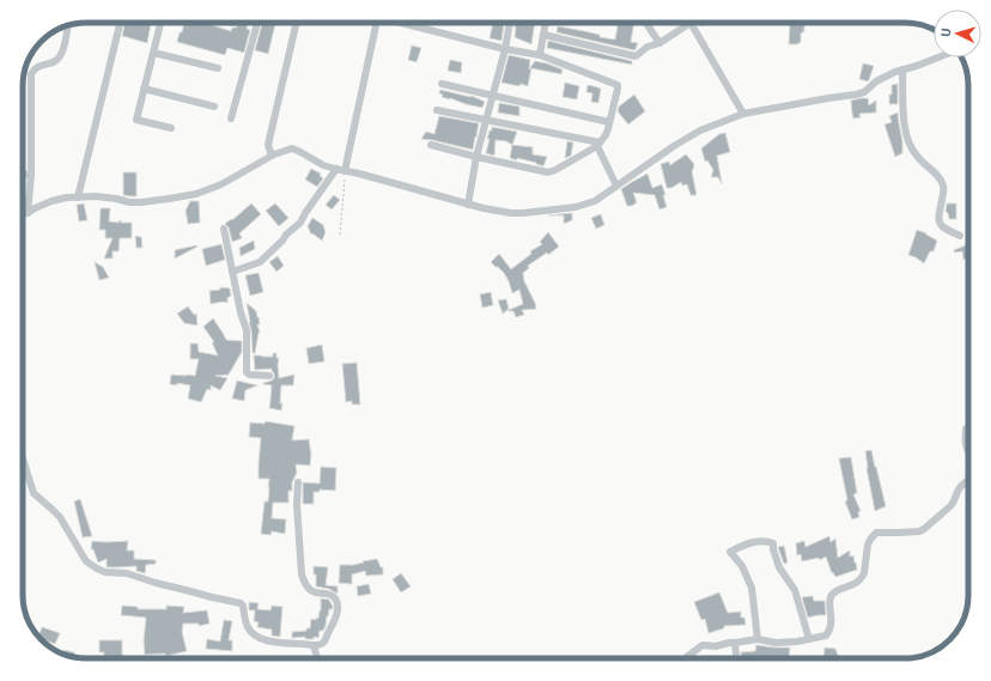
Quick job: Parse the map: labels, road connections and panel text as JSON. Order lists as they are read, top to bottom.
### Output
{
  "north": "left"
}
